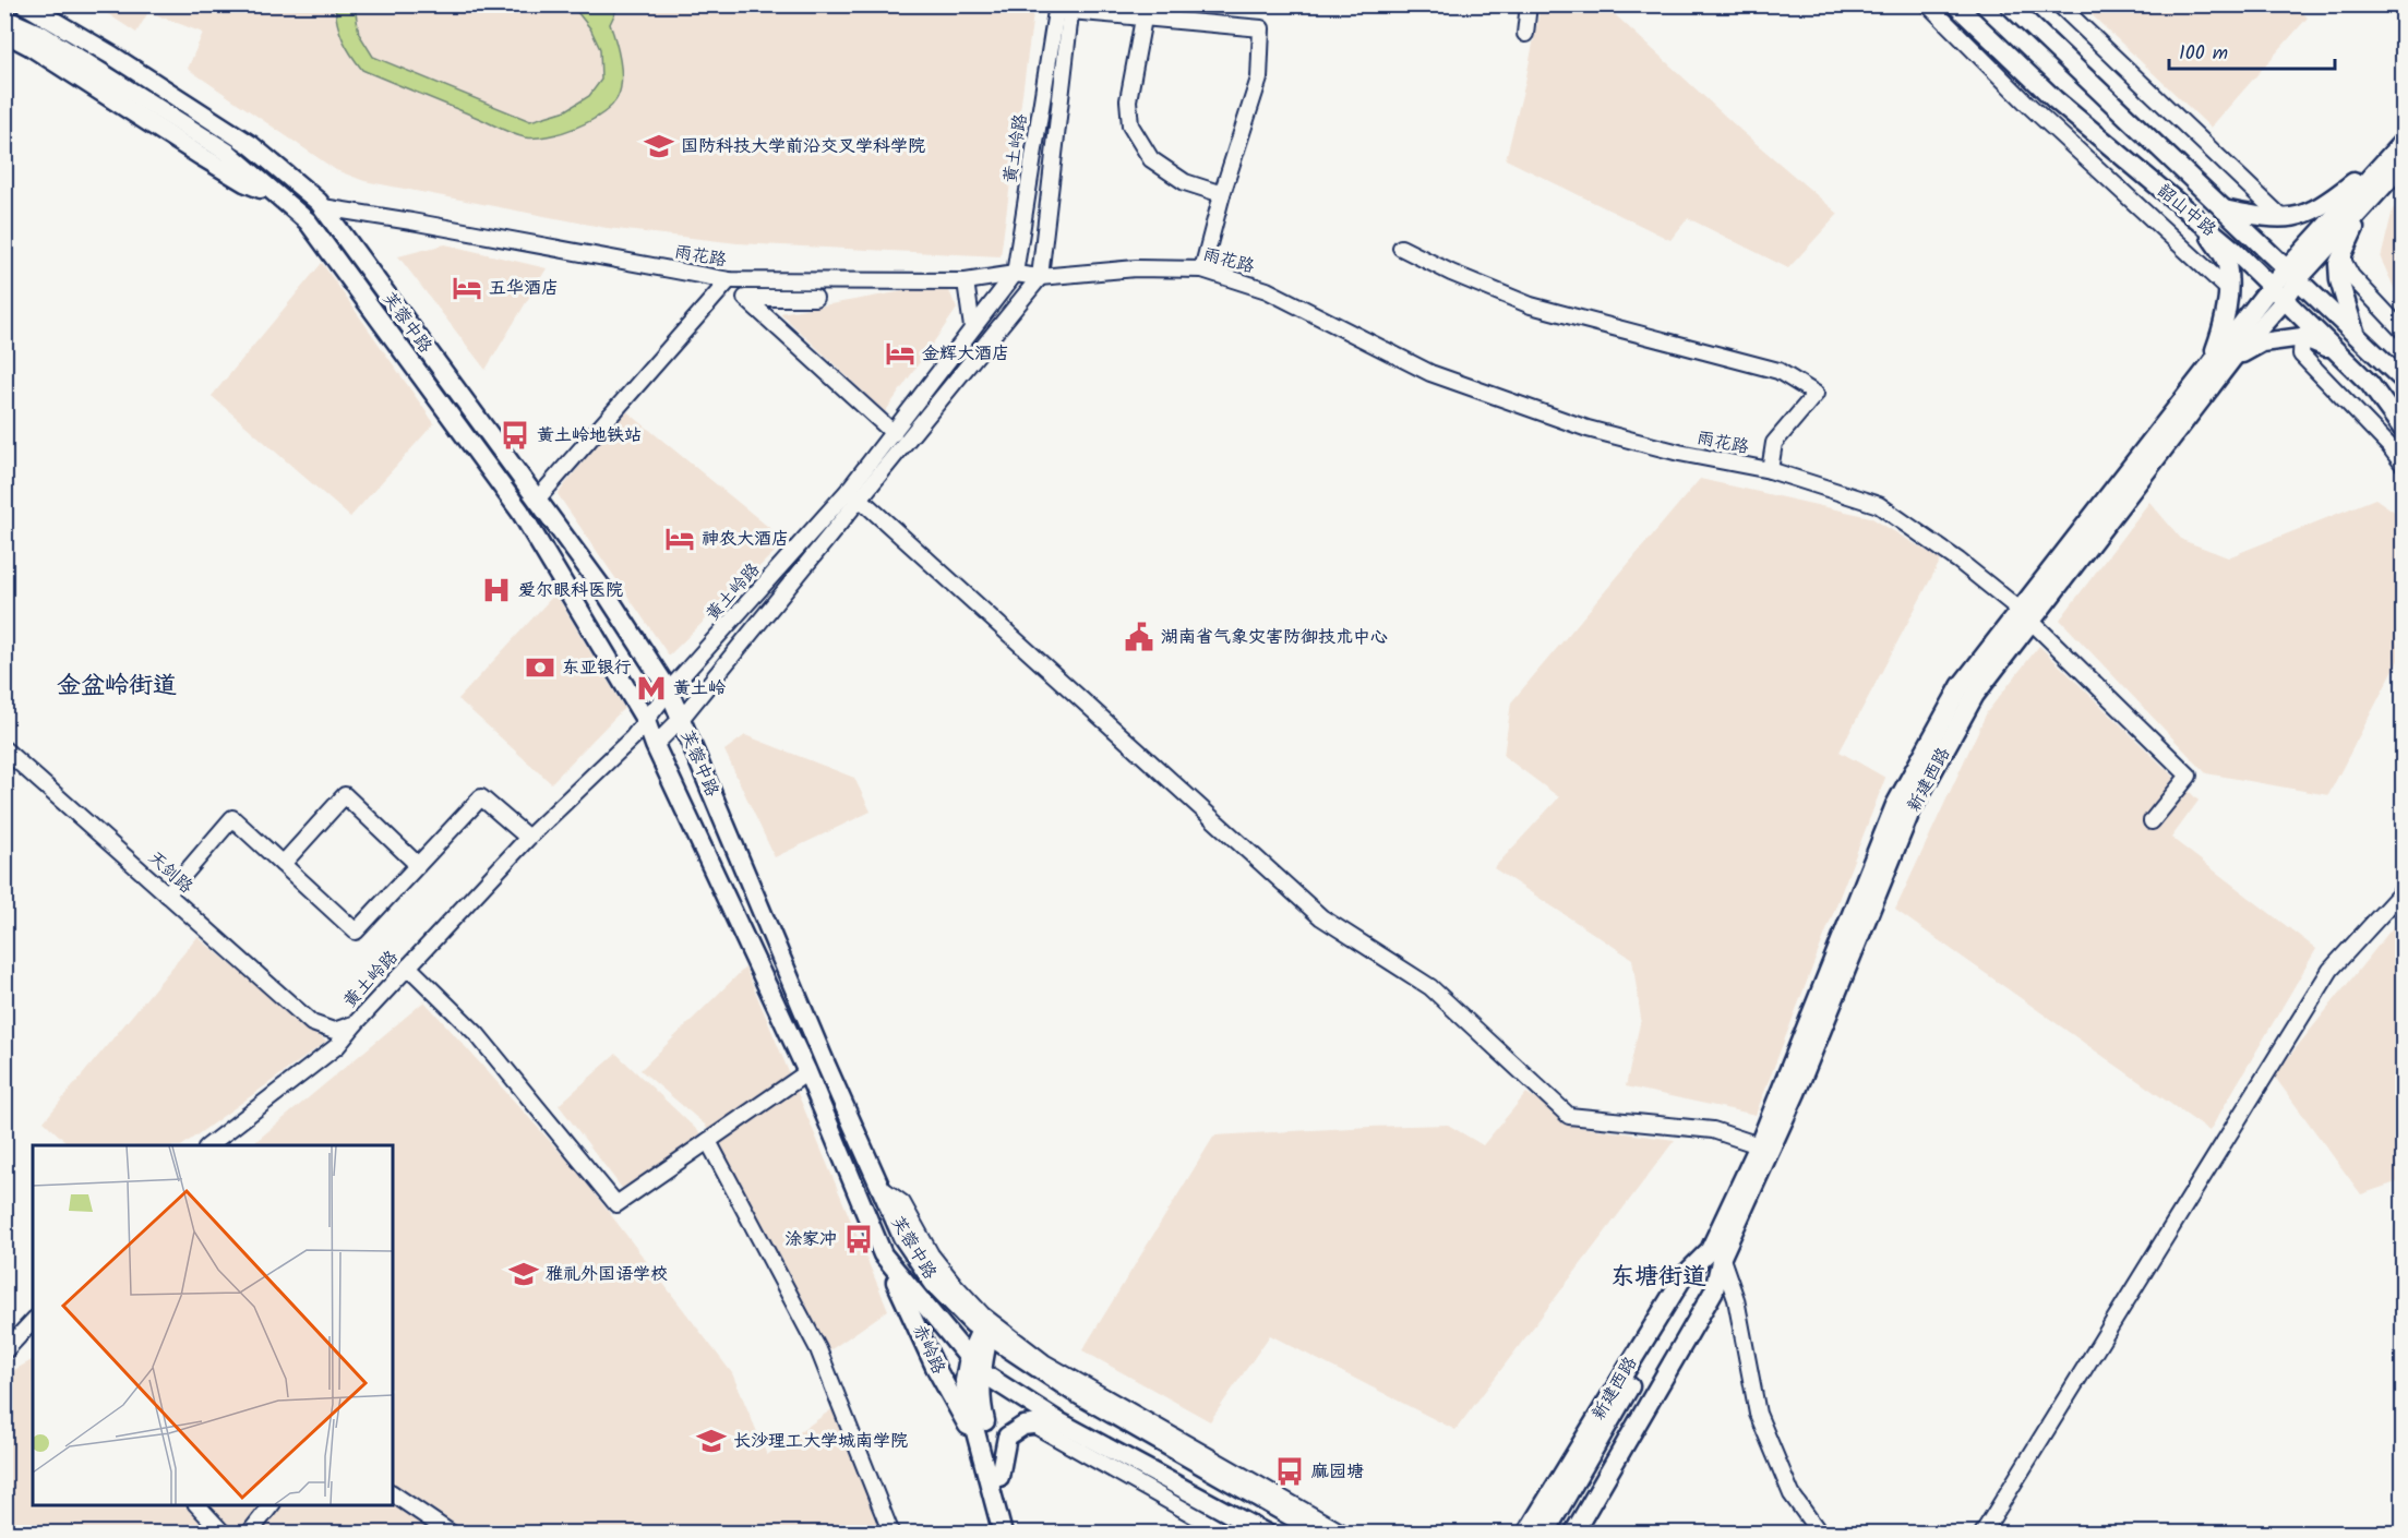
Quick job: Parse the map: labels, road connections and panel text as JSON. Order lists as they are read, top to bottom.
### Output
{
  "streets": {
    "main road": [
      "韶山中路",
      "芙蓉中路",
      "新建西路",
      "赤岭路"
    ],
    "street": ["黄土岭路", "雨花路", "天剑路"]
  },
  "crossings": [
    ["黄土岭路", "雨花路"],
    ["黄土岭路", "芙蓉中路"],
    ["黄土岭路", "天剑路"],
    ["韶山中路", "新建西路"],
    ["雨花路", "芙蓉中路"],
    ["雨花路", "新建西路"],
    ["芙蓉中路", "赤岭路"]
  ],
  "districts": ["金盆岭街道", "东塘街道"],
  "places": {
    "school or university": ["国防科技大学前沿交叉学科学院", "雅礼外国语学校", "长沙理工大学城南学院"],
    "hotel": ["五华酒店", "金辉大酒店", "神农大酒店"],
    "bus stop": ["黄土岭地铁站", "涂家冲", "麻园塘"],
    "hospital": ["爱尔眼科医院"],
    "public building": ["湖南省气象灾害防御技术中心"],
    "bank": ["东亚银行"],
    "metro station": ["黄土岭"]
  },
  "scale_bar": "100 m"
}
